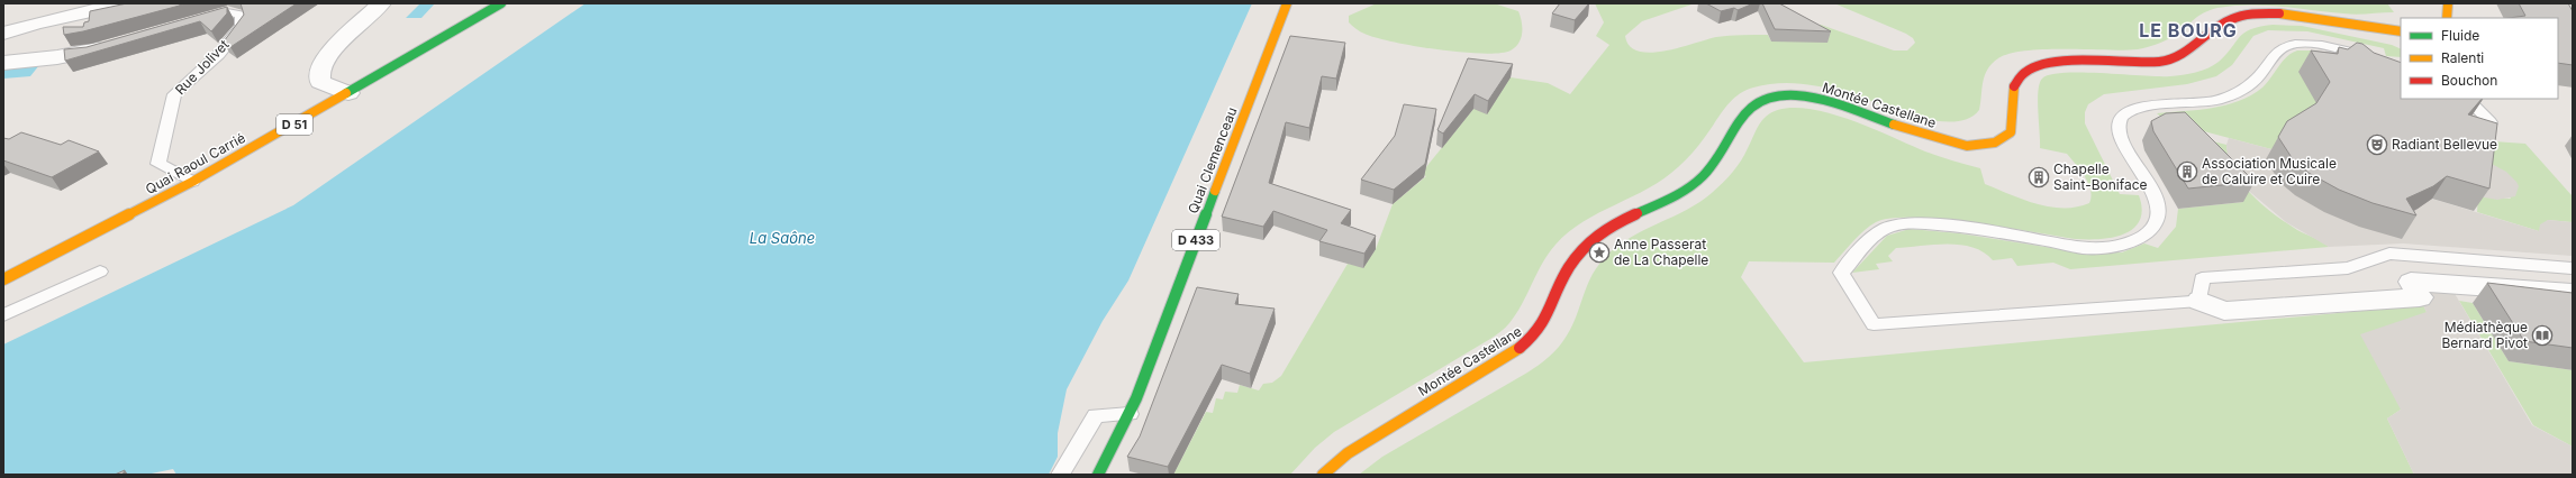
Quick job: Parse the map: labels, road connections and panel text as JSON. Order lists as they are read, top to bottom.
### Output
{
  "streets": {
    "main road": [
      "Montée Castellane",
      "D 51",
      "Quai Clemenceau",
      "Quai Raoul Carrié",
      "D 433"
    ],
    "lane": ["Rue Jolivet"]
  },
  "crossings": [
    ["Rue Jolivet", "Quai Raoul Carrié"]
  ],
  "districts": ["LE BOURG"],
  "water": ["La Saône"],
  "places": {
    "theatre": ["Radiant Bellevue"],
    "building": ["Association Musicale de Caluire et Cuire", "Chapelle Saint-Boniface"],
    "place": ["Anne Passerat de La Chapelle"],
    "library": ["Médiathèque Bernard Pivot"]
  },
  "legend": ["Fluide", "Ralenti", "Bouchon"]
}
